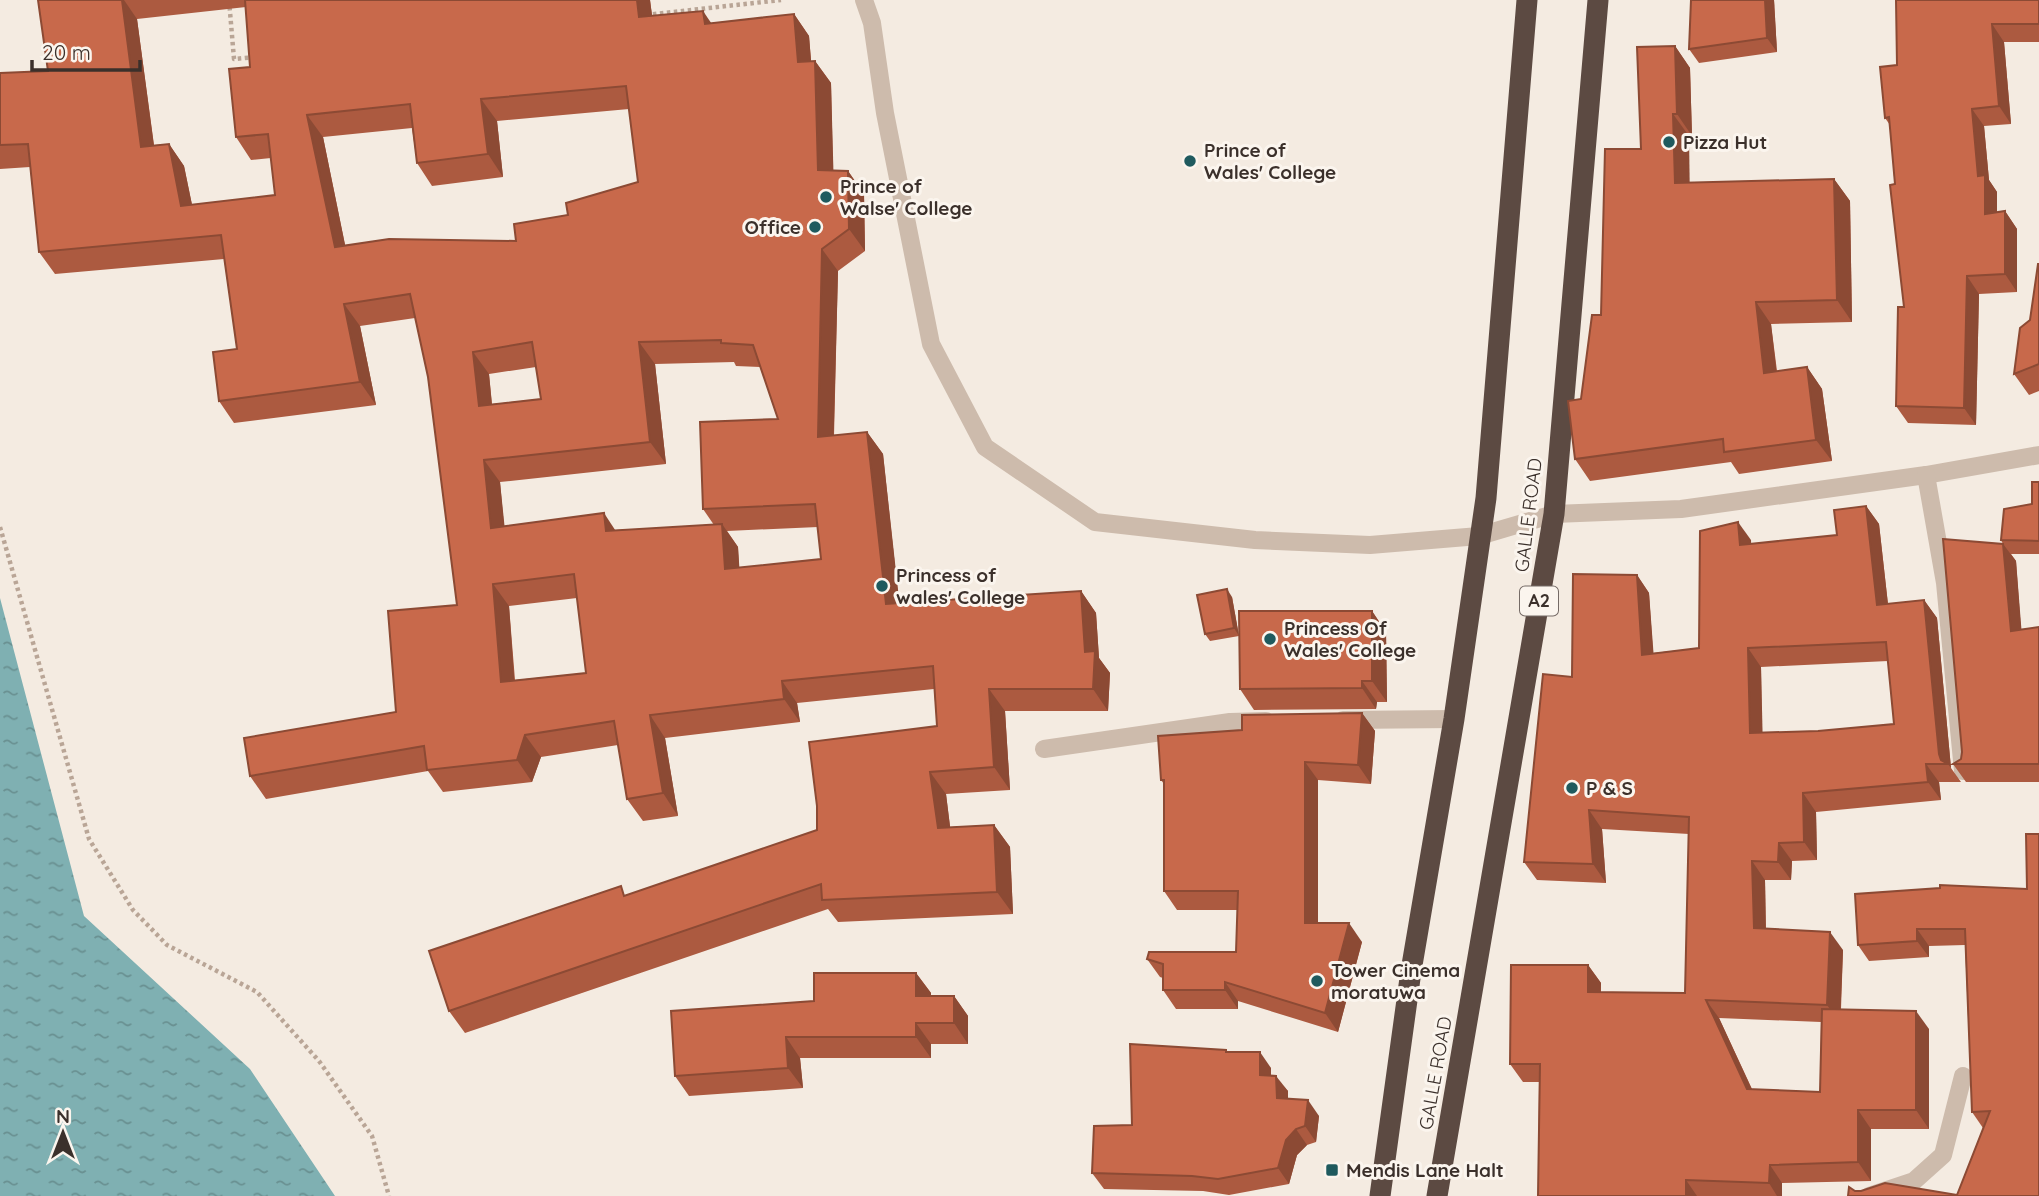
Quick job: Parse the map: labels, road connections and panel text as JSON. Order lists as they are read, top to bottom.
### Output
{
  "streets": {
    "highway": ["GALLE ROAD", "A2"]
  },
  "places": {
    "other": [
      "Pizza Hut",
      "Prince of Wales' College",
      "Prince of Walse' College",
      "Office",
      "Princess of wales' College",
      "Princess Of Wales' College",
      "P & S",
      "Tower Cinema moratuwa"
    ],
    "transit": ["Mendis Lane Halt"]
  },
  "scale_bar": "20 m",
  "north": "top"
}
